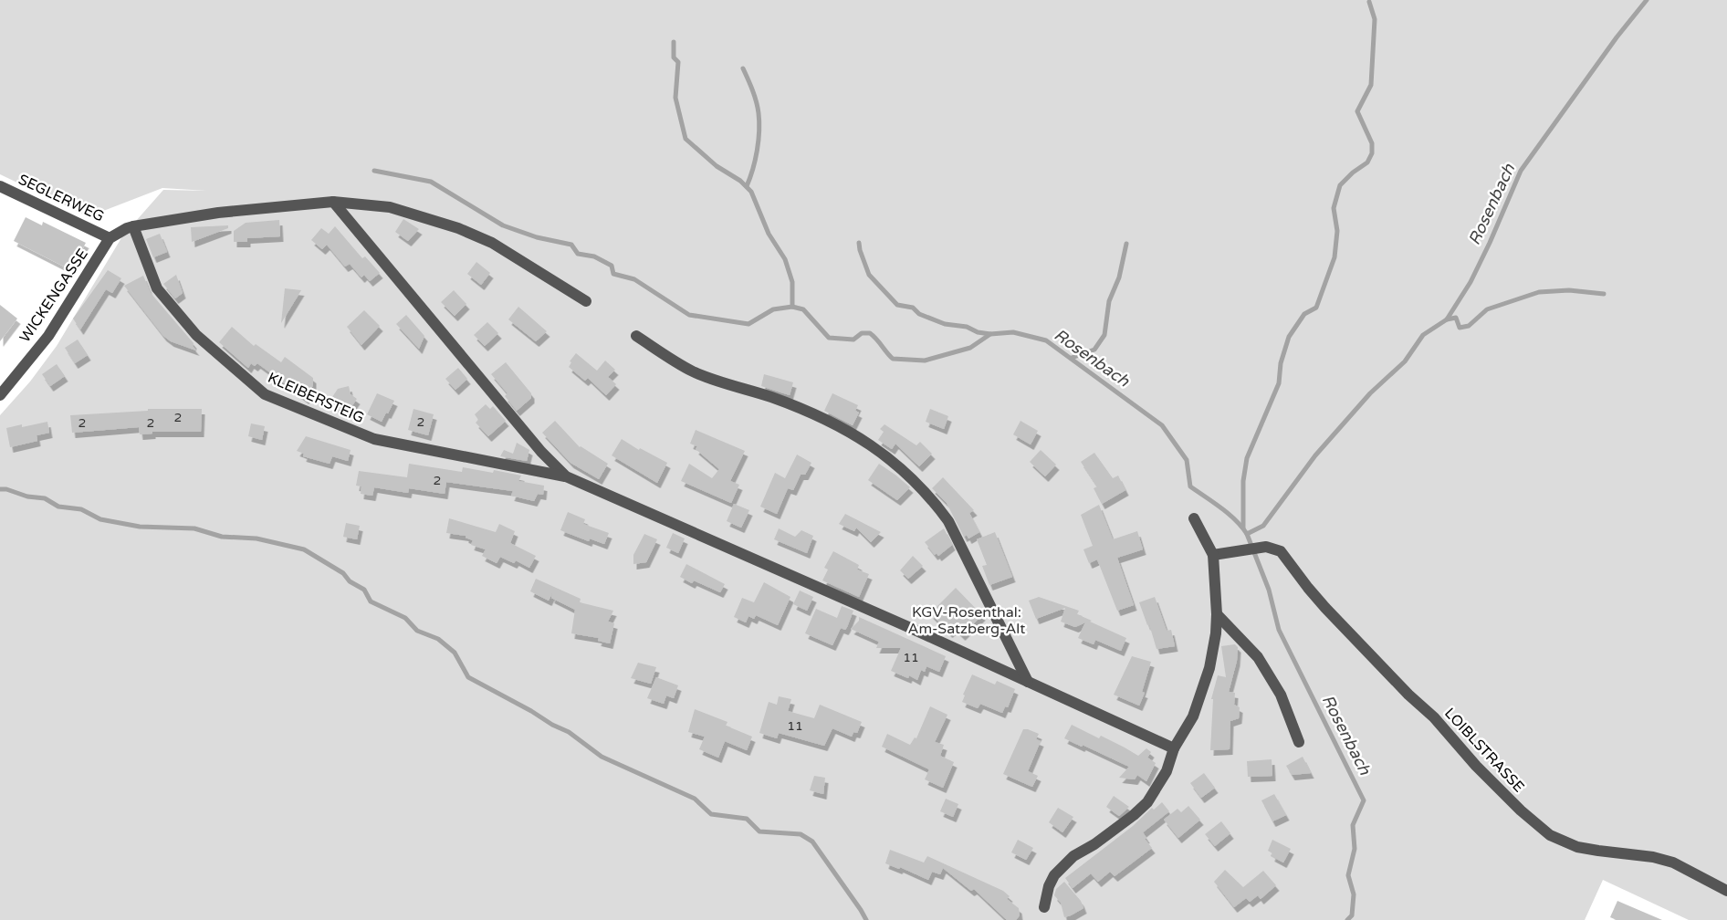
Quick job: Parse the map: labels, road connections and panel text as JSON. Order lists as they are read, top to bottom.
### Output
{
  "streets": {
    "street": [
      "SEGLERWEG",
      "WICKENGASSE",
      "KLEIBERSTEIG",
      "LOIBLSTRASSE"
    ]
  },
  "crossings": [
    ["SEGLERWEG", "WICKENGASSE"]
  ],
  "water": ["Rosenbach"],
  "parks": ["KGV-Rosenthal: Am-Satzberg-Alt"],
  "house_numbers": [
    "2",
    "2",
    "2",
    "2",
    "2",
    "11",
    "11"
  ]
}
